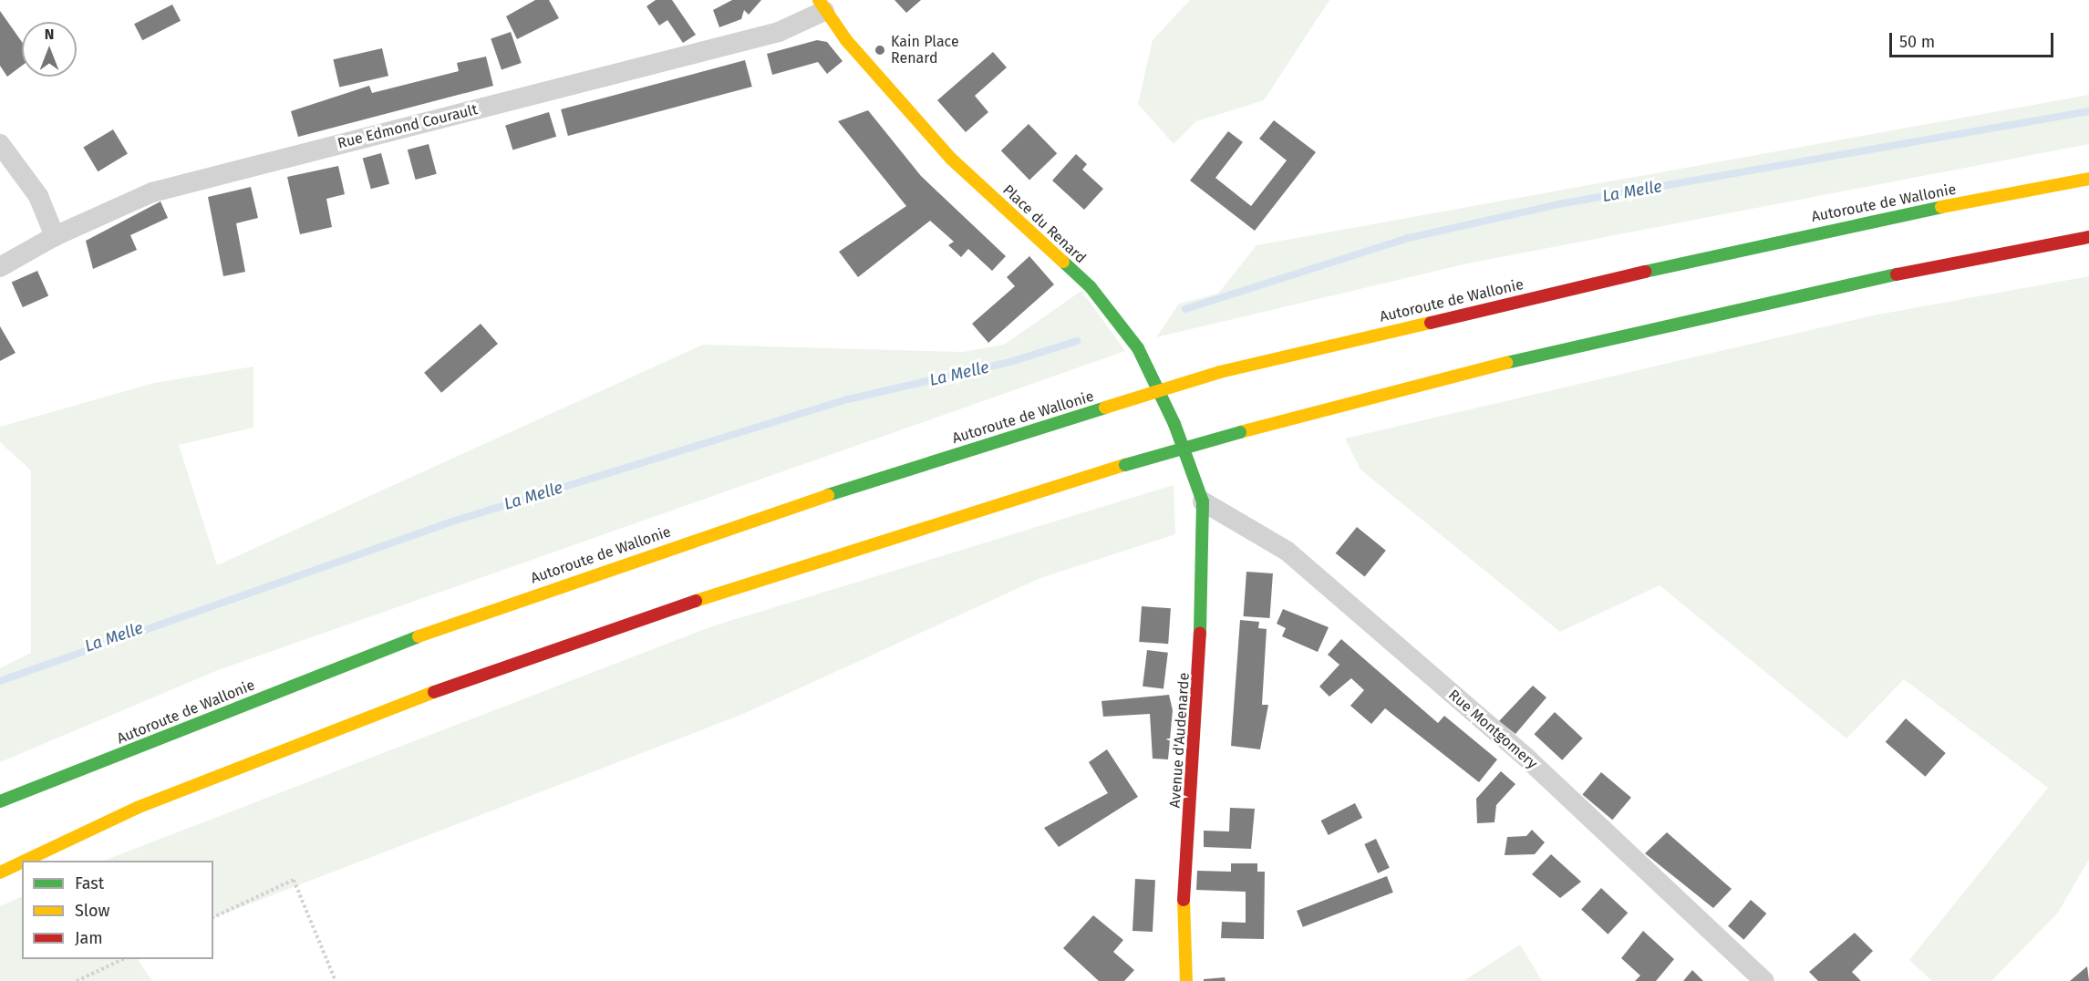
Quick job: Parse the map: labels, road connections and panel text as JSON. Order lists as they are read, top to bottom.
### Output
{
  "streets": {
    "main road": ["Autoroute de Wallonie", "Place du Renard", "Avenue d'Audenarde"],
    "street": ["Rue Edmond Courault", "Rue Montgomery"]
  },
  "crossings": [
    ["Rue Edmond Courault", "Place du Renard"],
    ["Place du Renard", "Rue Montgomery"],
    ["Place du Renard", "Avenue d'Audenarde"],
    ["Rue Montgomery", "Avenue d'Audenarde"]
  ],
  "water": ["La Melle"],
  "places": ["Kain Place Renard"],
  "legend": ["Fast", "Slow", "Jam"],
  "scale_bar": "50 m",
  "north": "top"
}
